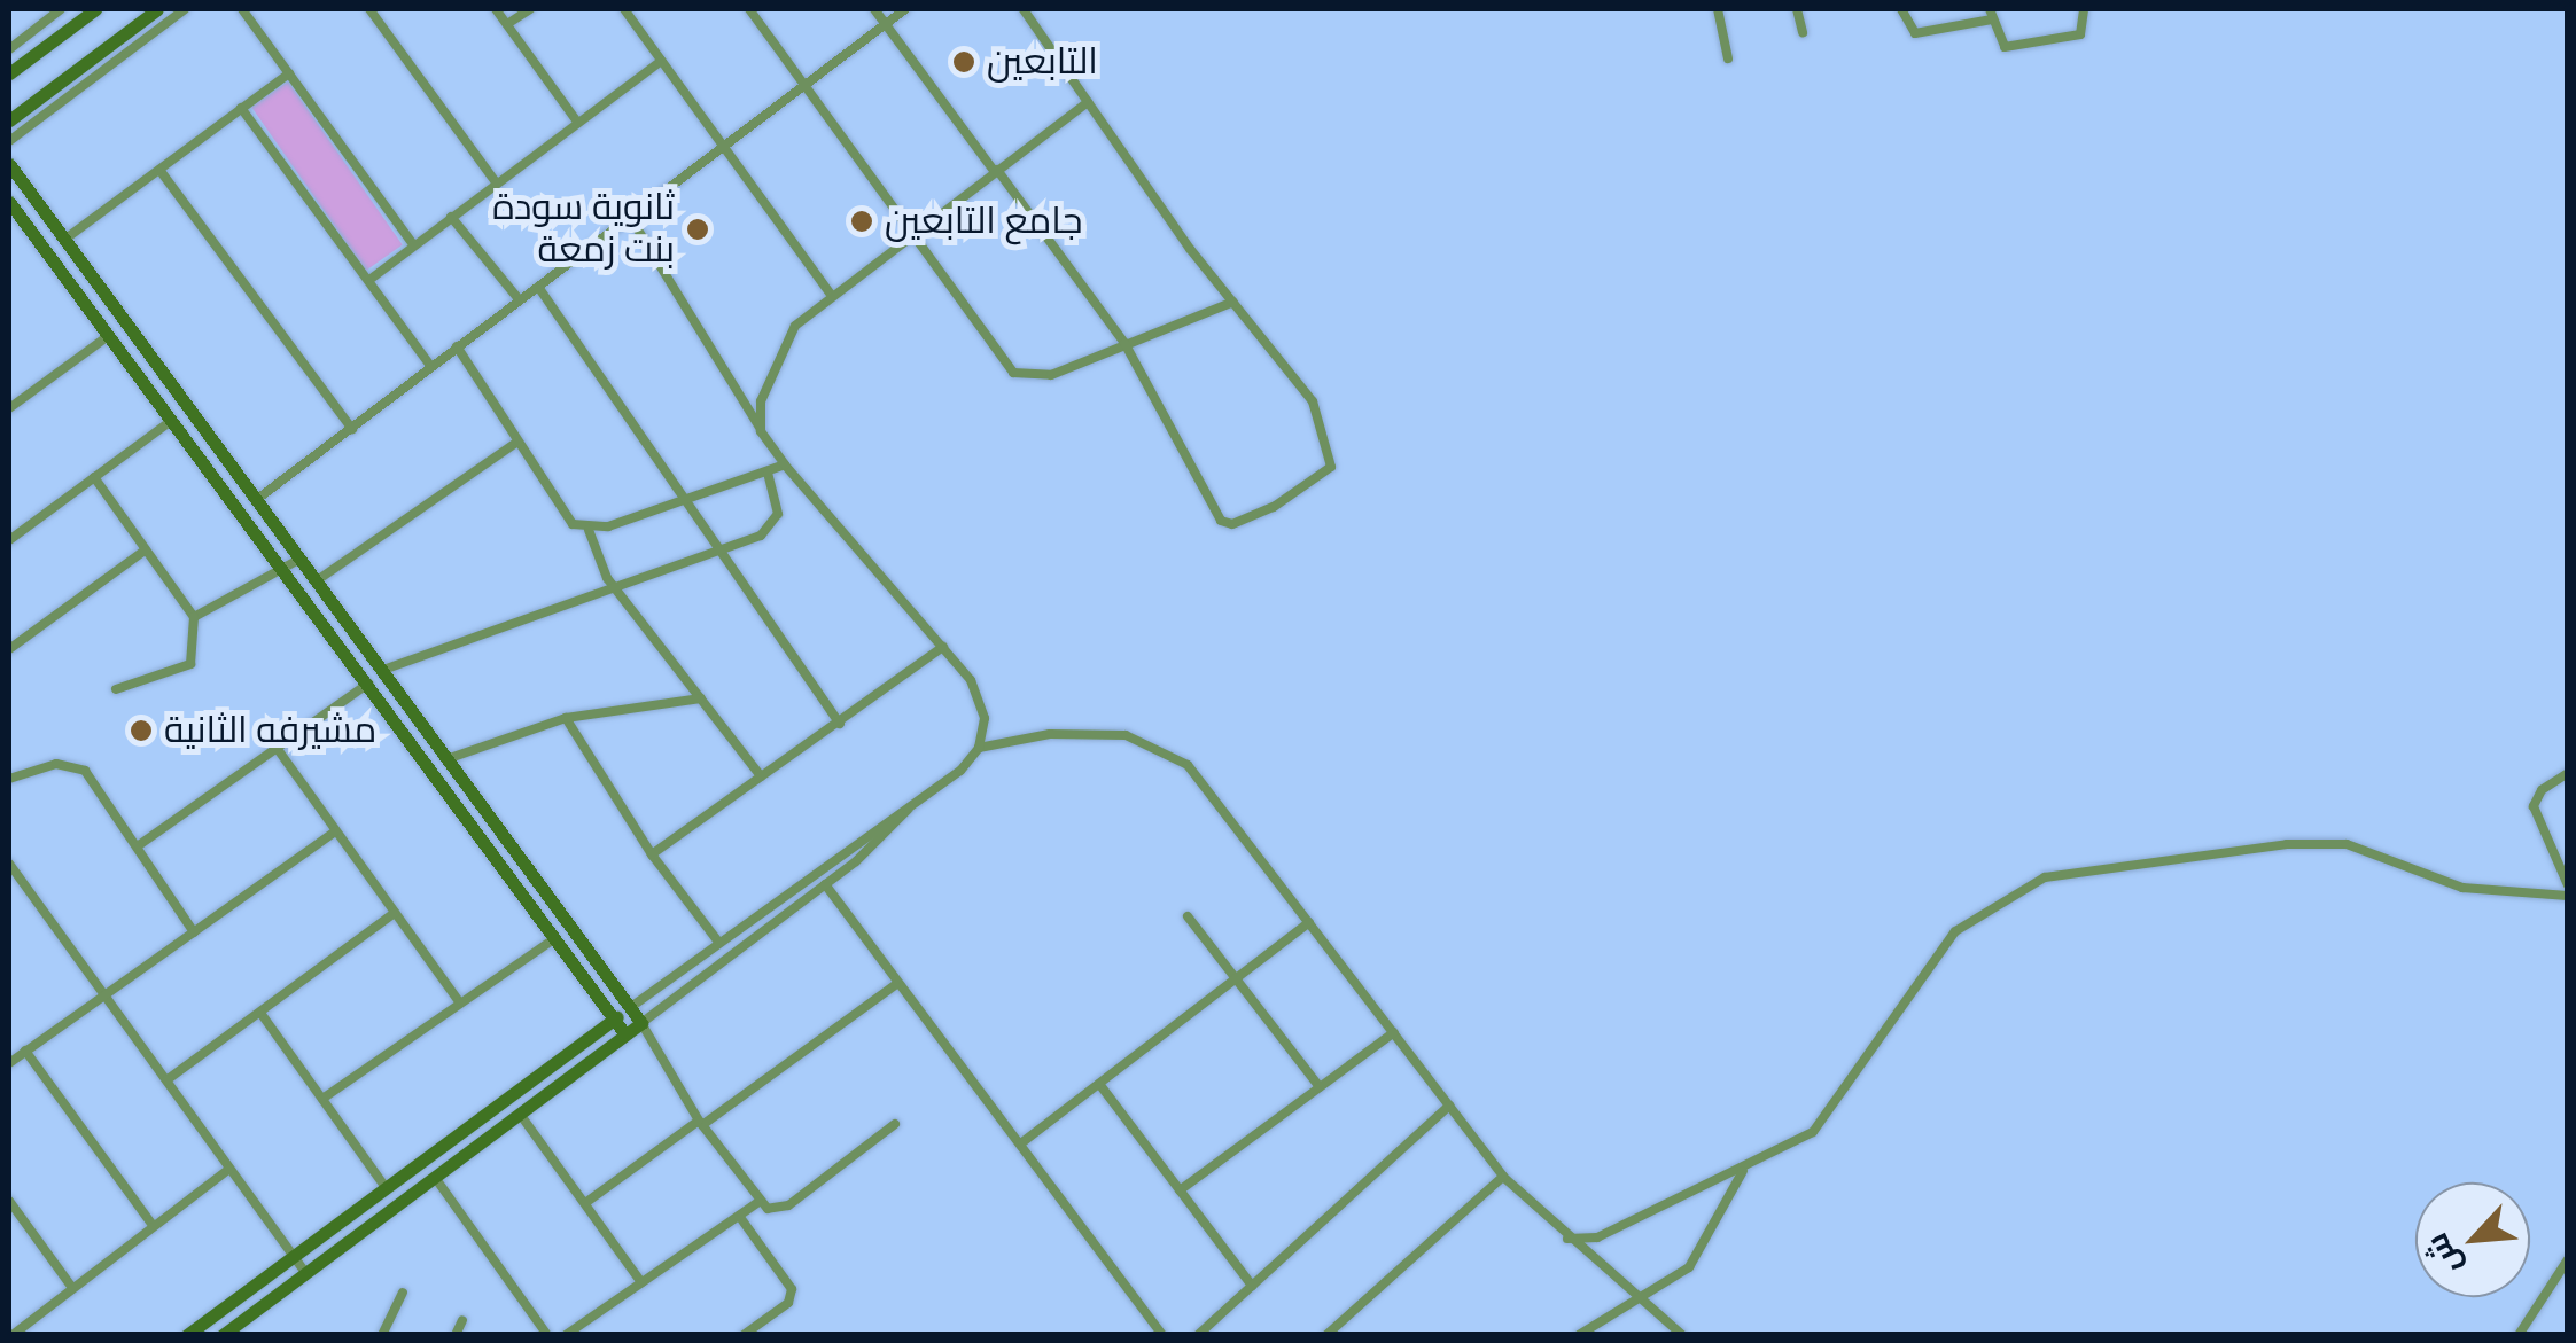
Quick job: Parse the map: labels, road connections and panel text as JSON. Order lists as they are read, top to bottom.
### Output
{
  "places": [
    "التابعين",
    "جامع التابعين",
    "ثانوية سودة بنت زمعة",
    "مشيرفه الثانية"
  ],
  "north": "bottom left"
}
